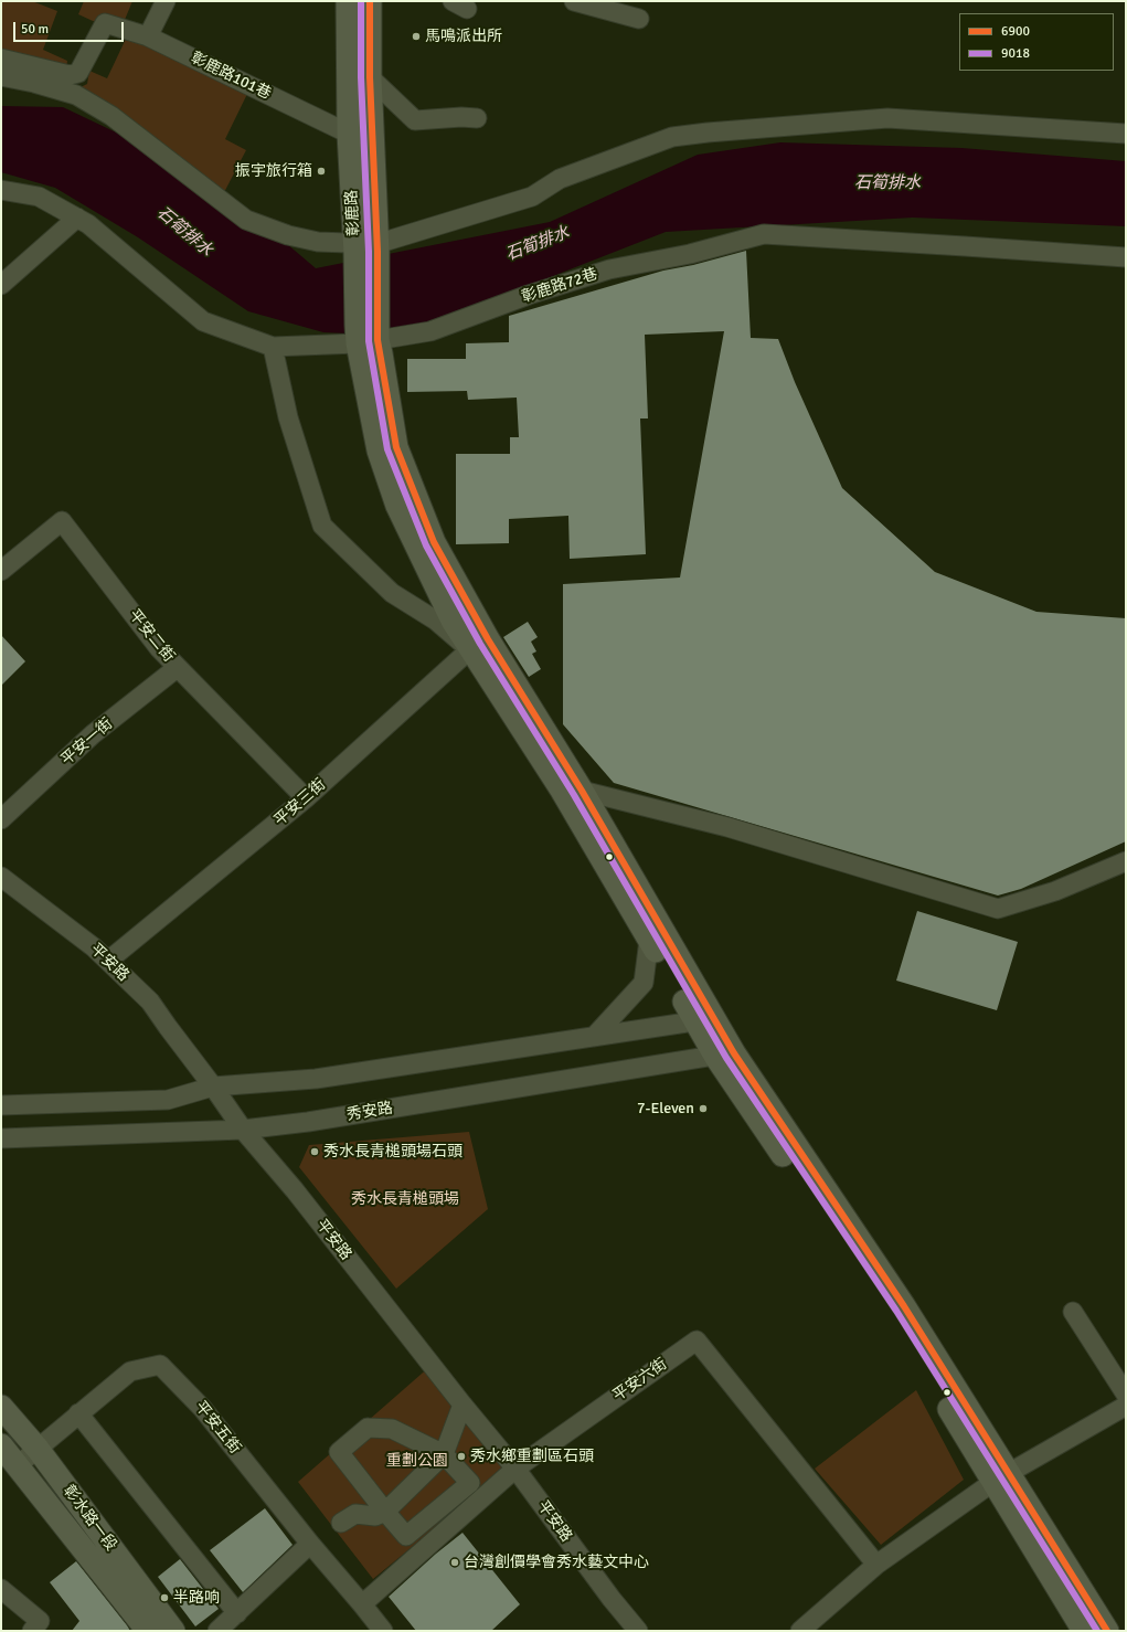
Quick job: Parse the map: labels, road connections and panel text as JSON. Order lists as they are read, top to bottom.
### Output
{
  "streets": {
    "main road": ["彰鹿路", "彰水路一段"],
    "street": [
      "彰鹿路101巷",
      "彰鹿路72巷",
      "平安二街",
      "平安一街",
      "平安三街",
      "平安路",
      "秀安路",
      "平安六街",
      "平安五街"
    ]
  },
  "crossings": [
    ["彰鹿路101巷", "彰鹿路"],
    ["彰鹿路", "彰鹿路72巷"],
    ["彰鹿路", "平安三街"],
    ["彰鹿路", "秀安路"],
    ["平安二街", "平安一街"],
    ["平安二街", "平安三街"],
    ["平安三街", "平安路"],
    ["平安路", "秀安路"],
    ["平安路", "平安六街"],
    ["平安六街", "平安五街"],
    ["平安五街", "彰水路一段"]
  ],
  "water": ["石筍排水"],
  "parks": ["秀水長青槌頭場", "重劃公園"],
  "places": [
    "馬鳴派出所",
    "振宇旅行箱",
    "7-Eleven",
    "秀水長青槌頭場石頭",
    "秀水鄉重劃區石頭",
    "台灣創價學會秀水藝文中心",
    "半路响"
  ],
  "lines": ["transit line 6900", "transit line 9018"],
  "legend": ["6900", "9018"],
  "scale_bar": "50 m"
}
